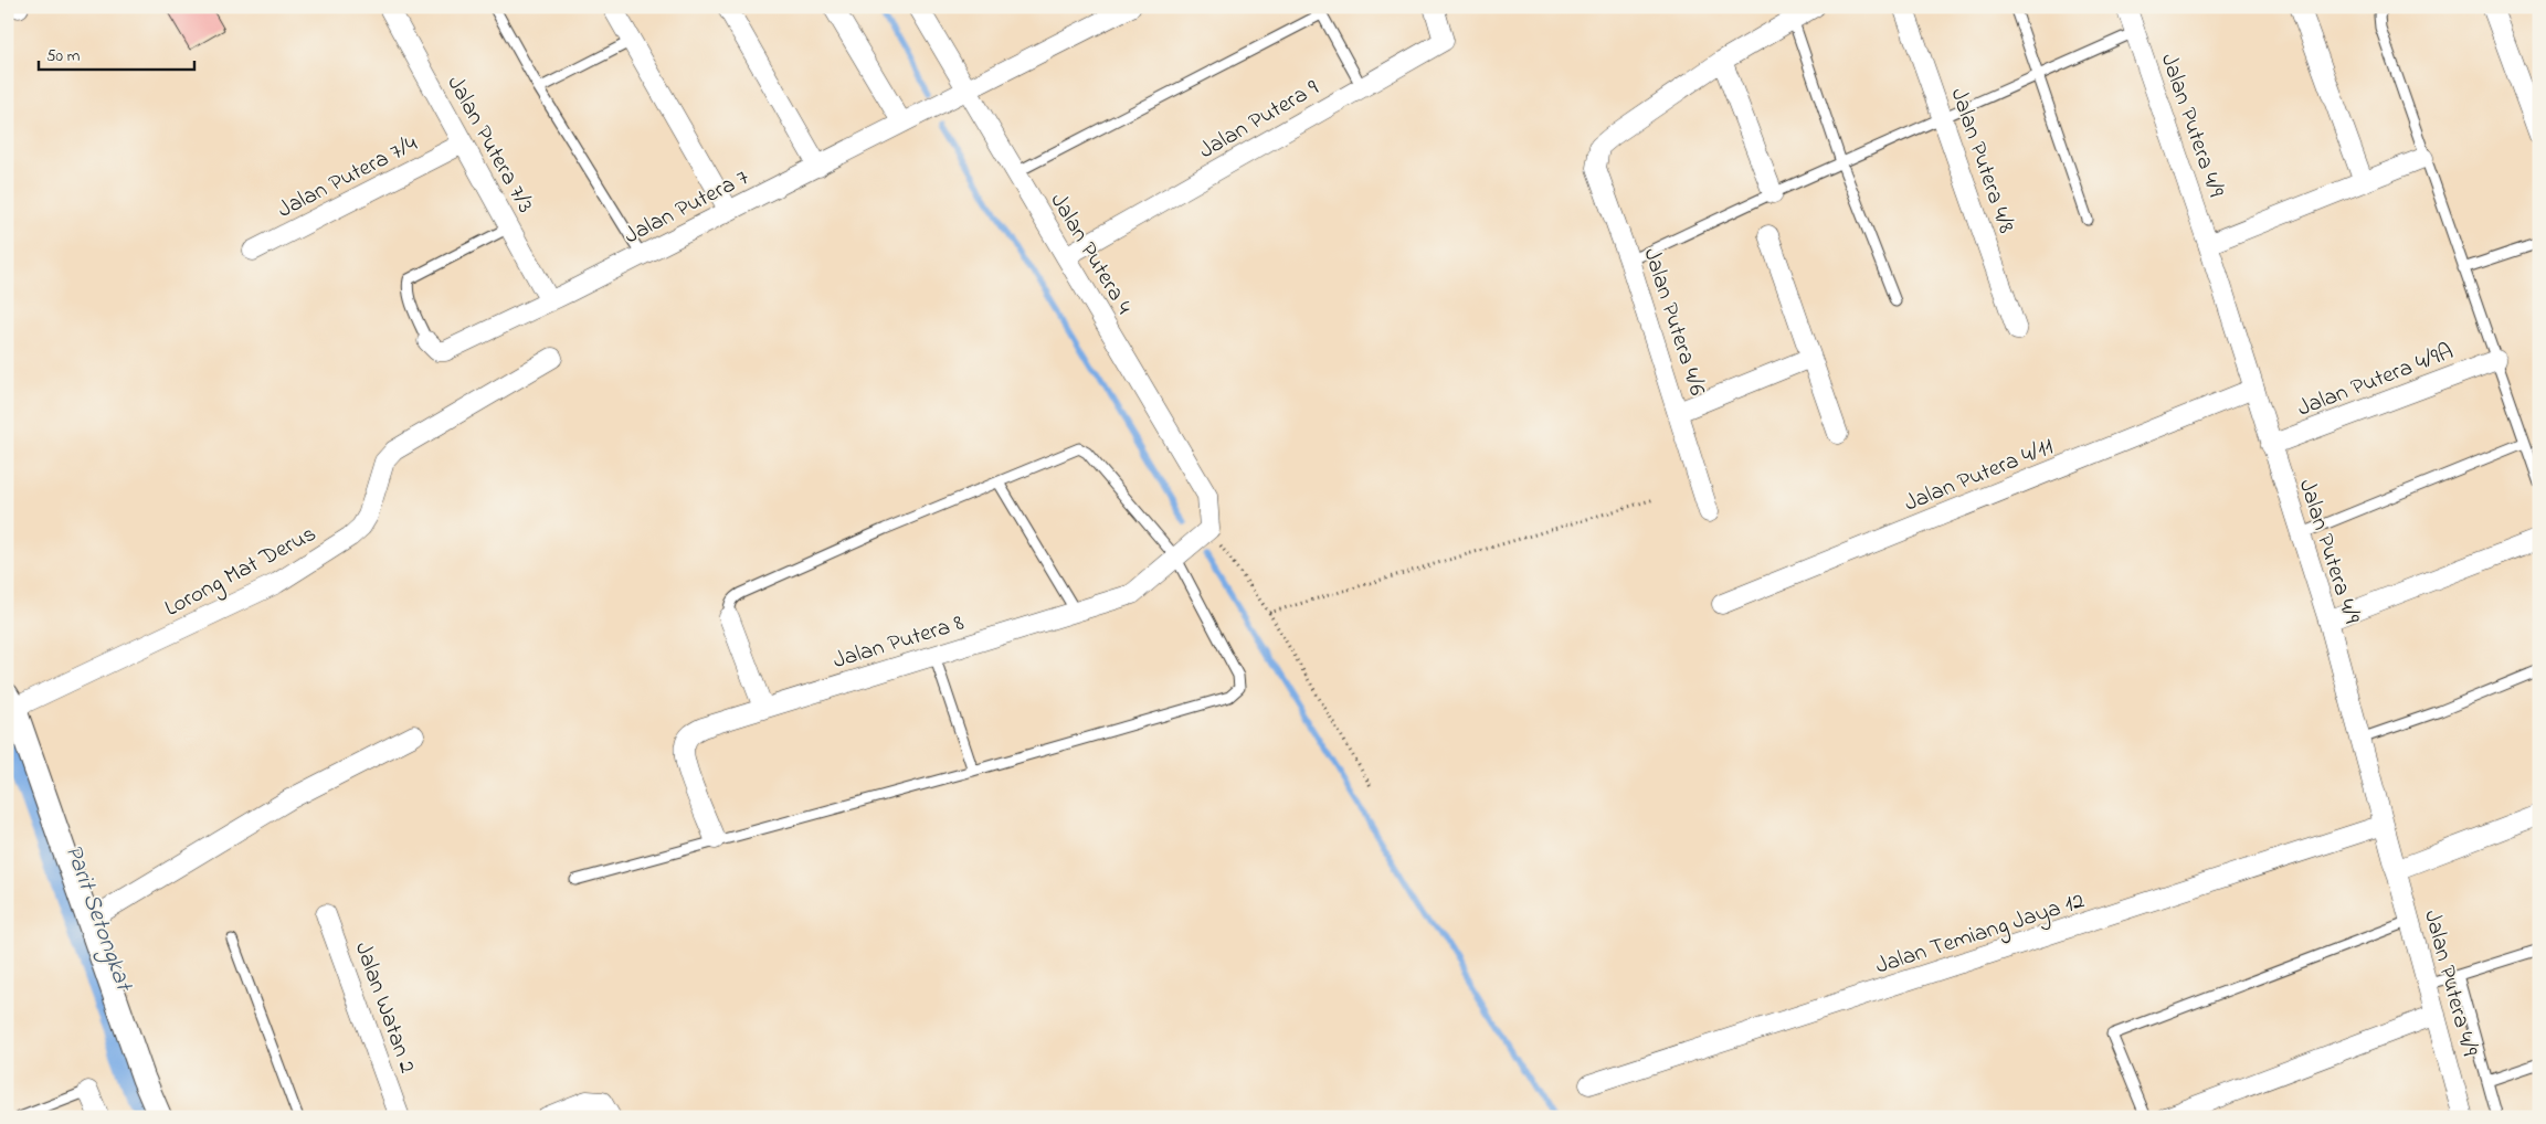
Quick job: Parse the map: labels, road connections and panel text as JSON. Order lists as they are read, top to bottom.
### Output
{
  "streets": {
    "street": [
      "Jalan Putera 9",
      "Jalan Putera 4/9",
      "Jalan Putera 7/3",
      "Jalan Putera 4/8",
      "Jalan Putera 7/4",
      "Jalan Putera 7",
      "Jalan Putera 4",
      "Jalan Putera 4/6",
      "Jalan Putera 4/9A",
      "Jalan Putera 4/11",
      "Lorong Mat Derus",
      "Jalan Putera 8",
      "Jalan Temiang Jaya 12",
      "Jalan Watan 2"
    ]
  },
  "crossings": [
    ["Jalan Putera 9", "Jalan Putera 4"],
    ["Jalan Putera 4/9", "Jalan Putera 4/9A"],
    ["Jalan Putera 4/9", "Jalan Putera 4/11"],
    ["Jalan Putera 4/9", "Jalan Temiang Jaya 12"],
    ["Jalan Putera 7/3", "Jalan Putera 7/4"],
    ["Jalan Putera 7/3", "Jalan Putera 7"],
    ["Jalan Putera 7", "Jalan Putera 4"],
    ["Jalan Putera 4", "Jalan Putera 8"]
  ],
  "water": ["Parit Setongkat"],
  "scale_bar": "50 m"
}
